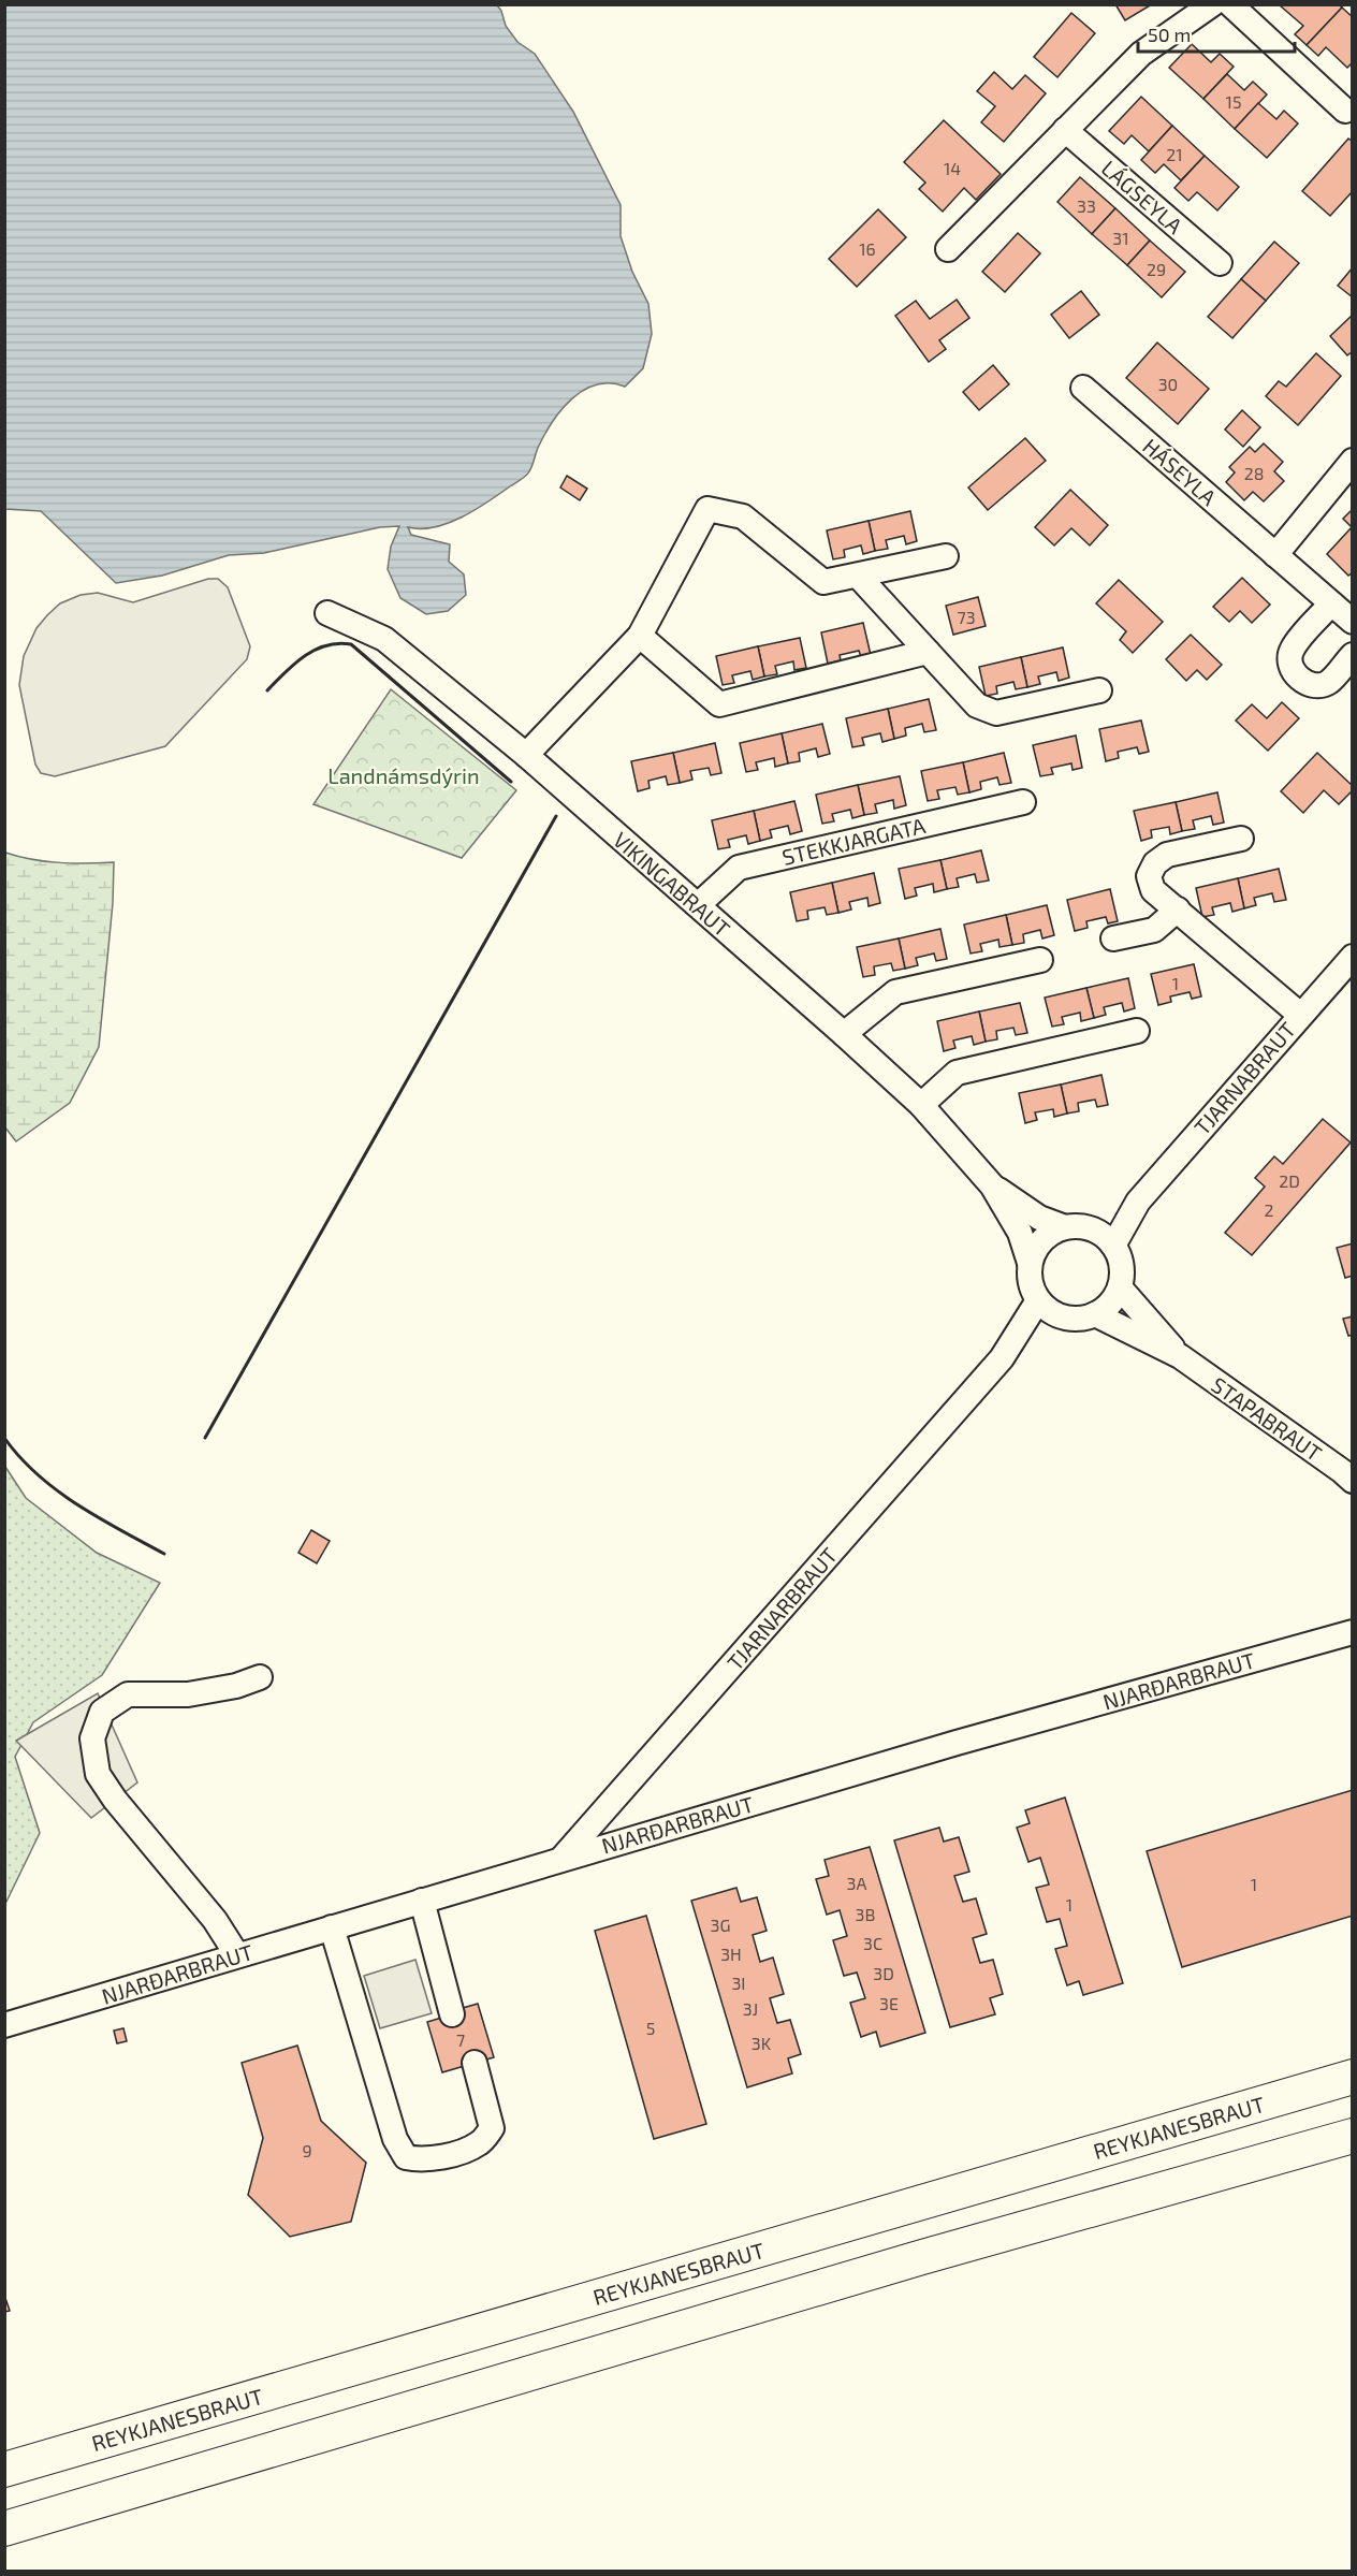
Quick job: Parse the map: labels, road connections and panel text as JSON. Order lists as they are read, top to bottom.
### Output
{
  "streets": {
    "highway": ["REYKJANESBRAUT"],
    "street": [
      "LÁGSEYLA",
      "HÁSEYLA",
      "STEKKJARGATA",
      "VIKINGABRAUT",
      "TJARNABRAUT",
      "STAPABRAUT",
      "TJARNARBRAUT",
      "NJARÐARBRAUT"
    ]
  },
  "crossings": [
    ["STEKKJARGATA", "VIKINGABRAUT"],
    ["VIKINGABRAUT", "TJARNABRAUT"],
    ["VIKINGABRAUT", "STAPABRAUT"],
    ["VIKINGABRAUT", "TJARNARBRAUT"],
    ["TJARNABRAUT", "STAPABRAUT"],
    ["TJARNABRAUT", "TJARNARBRAUT"],
    ["STAPABRAUT", "TJARNARBRAUT"],
    ["TJARNARBRAUT", "NJARÐARBRAUT"]
  ],
  "parks": ["Landnámsdýrin"],
  "house_numbers": [
    "15",
    "21",
    "14",
    "33",
    "31",
    "16",
    "29",
    "30",
    "28",
    "73",
    "1",
    "2D",
    "2",
    "3A",
    "1",
    "1",
    "3B",
    "3G",
    "3C",
    "3H",
    "3D",
    "3I",
    "3E",
    "3J",
    "5",
    "7",
    "3K",
    "9"
  ],
  "scale_bar": "50 m"
}
